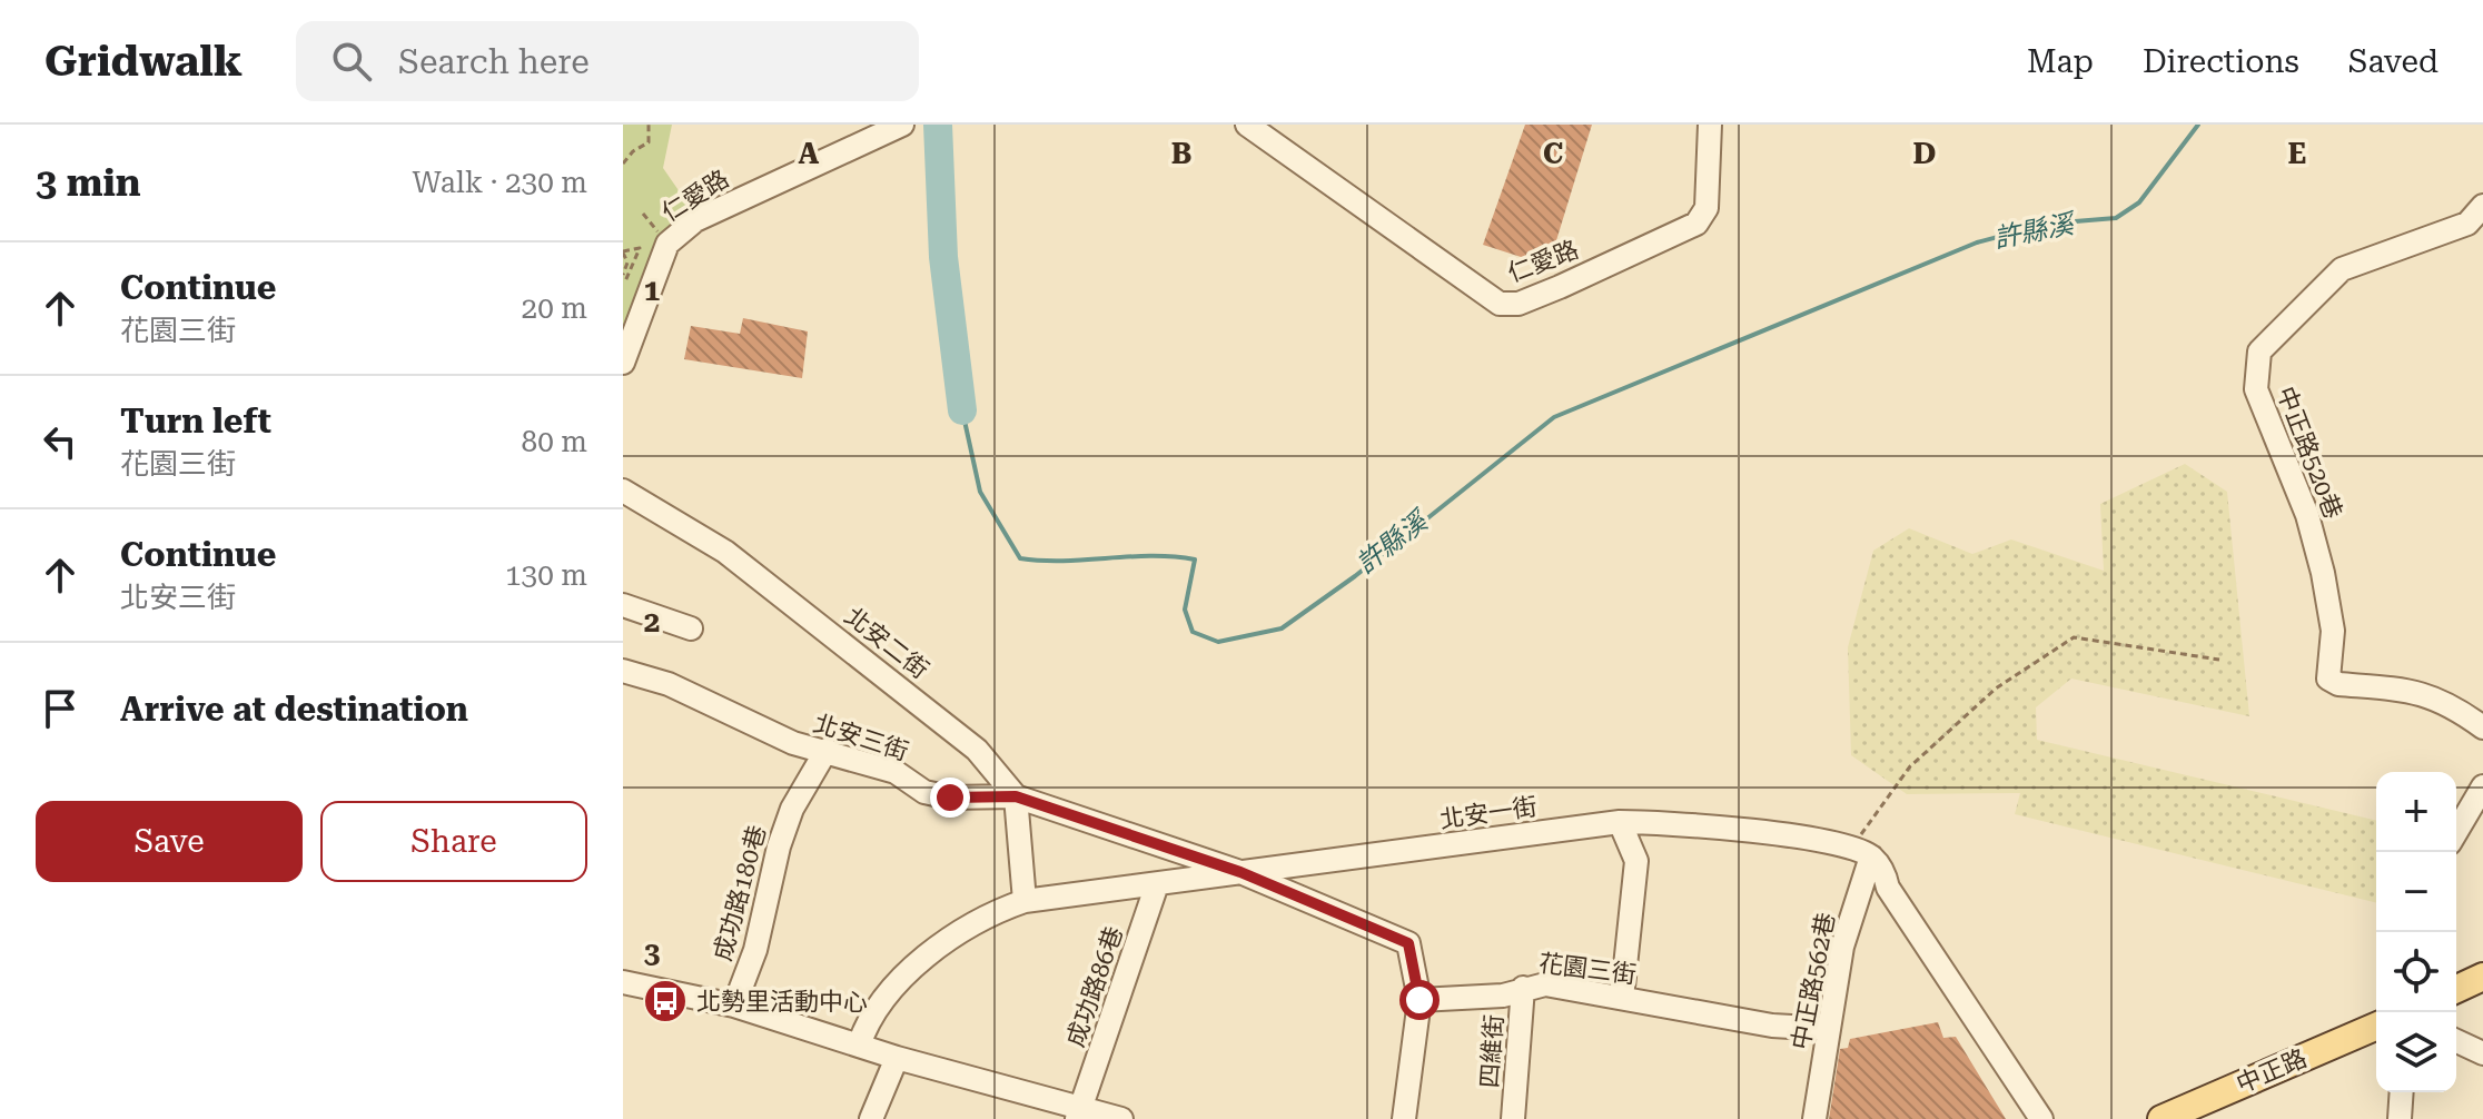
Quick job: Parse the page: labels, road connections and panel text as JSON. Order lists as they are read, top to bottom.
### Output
{
  "streets": {
    "main road": ["中正路"],
    "street": [
      "仁愛路",
      "中正路520巷",
      "北安二街",
      "北安三街",
      "北安一街",
      "成功路180巷",
      "花園三街",
      "中正路562巷",
      "成功路86巷",
      "四維街"
    ]
  },
  "crossings": [
    ["北安二街", "北安三街"],
    ["北安三街", "北安一街"],
    ["北安三街", "成功路180巷"],
    ["北安一街", "中正路562巷"],
    ["北安一街", "成功路86巷"],
    ["花園三街", "中正路562巷"],
    ["花園三街", "四維街"]
  ],
  "water": ["許縣溪"],
  "places": {
    "bus stop": ["北勢里活動中心"]
  },
  "page": {
    "header": "Gridwalk",
    "search": "Search here",
    "nav": ["Map", "Directions", "Saved"],
    "heading": ["3 min", "Walk · 230 m"],
    "list": [
      ["Continue", "花園三街", "20 m"],
      ["Turn left", "花園三街", "80 m"],
      ["Continue", "北安三街", "130 m"],
      "Arrive at destination"
    ],
    "map_buttons": ["+", "−"],
    "buttons": ["Save", "Share"]
  },
  "grid": {
    "columns": [
      "A",
      "B",
      "C",
      "D",
      "E"
    ],
    "rows": ["1", "2", "3"]
  }
}
